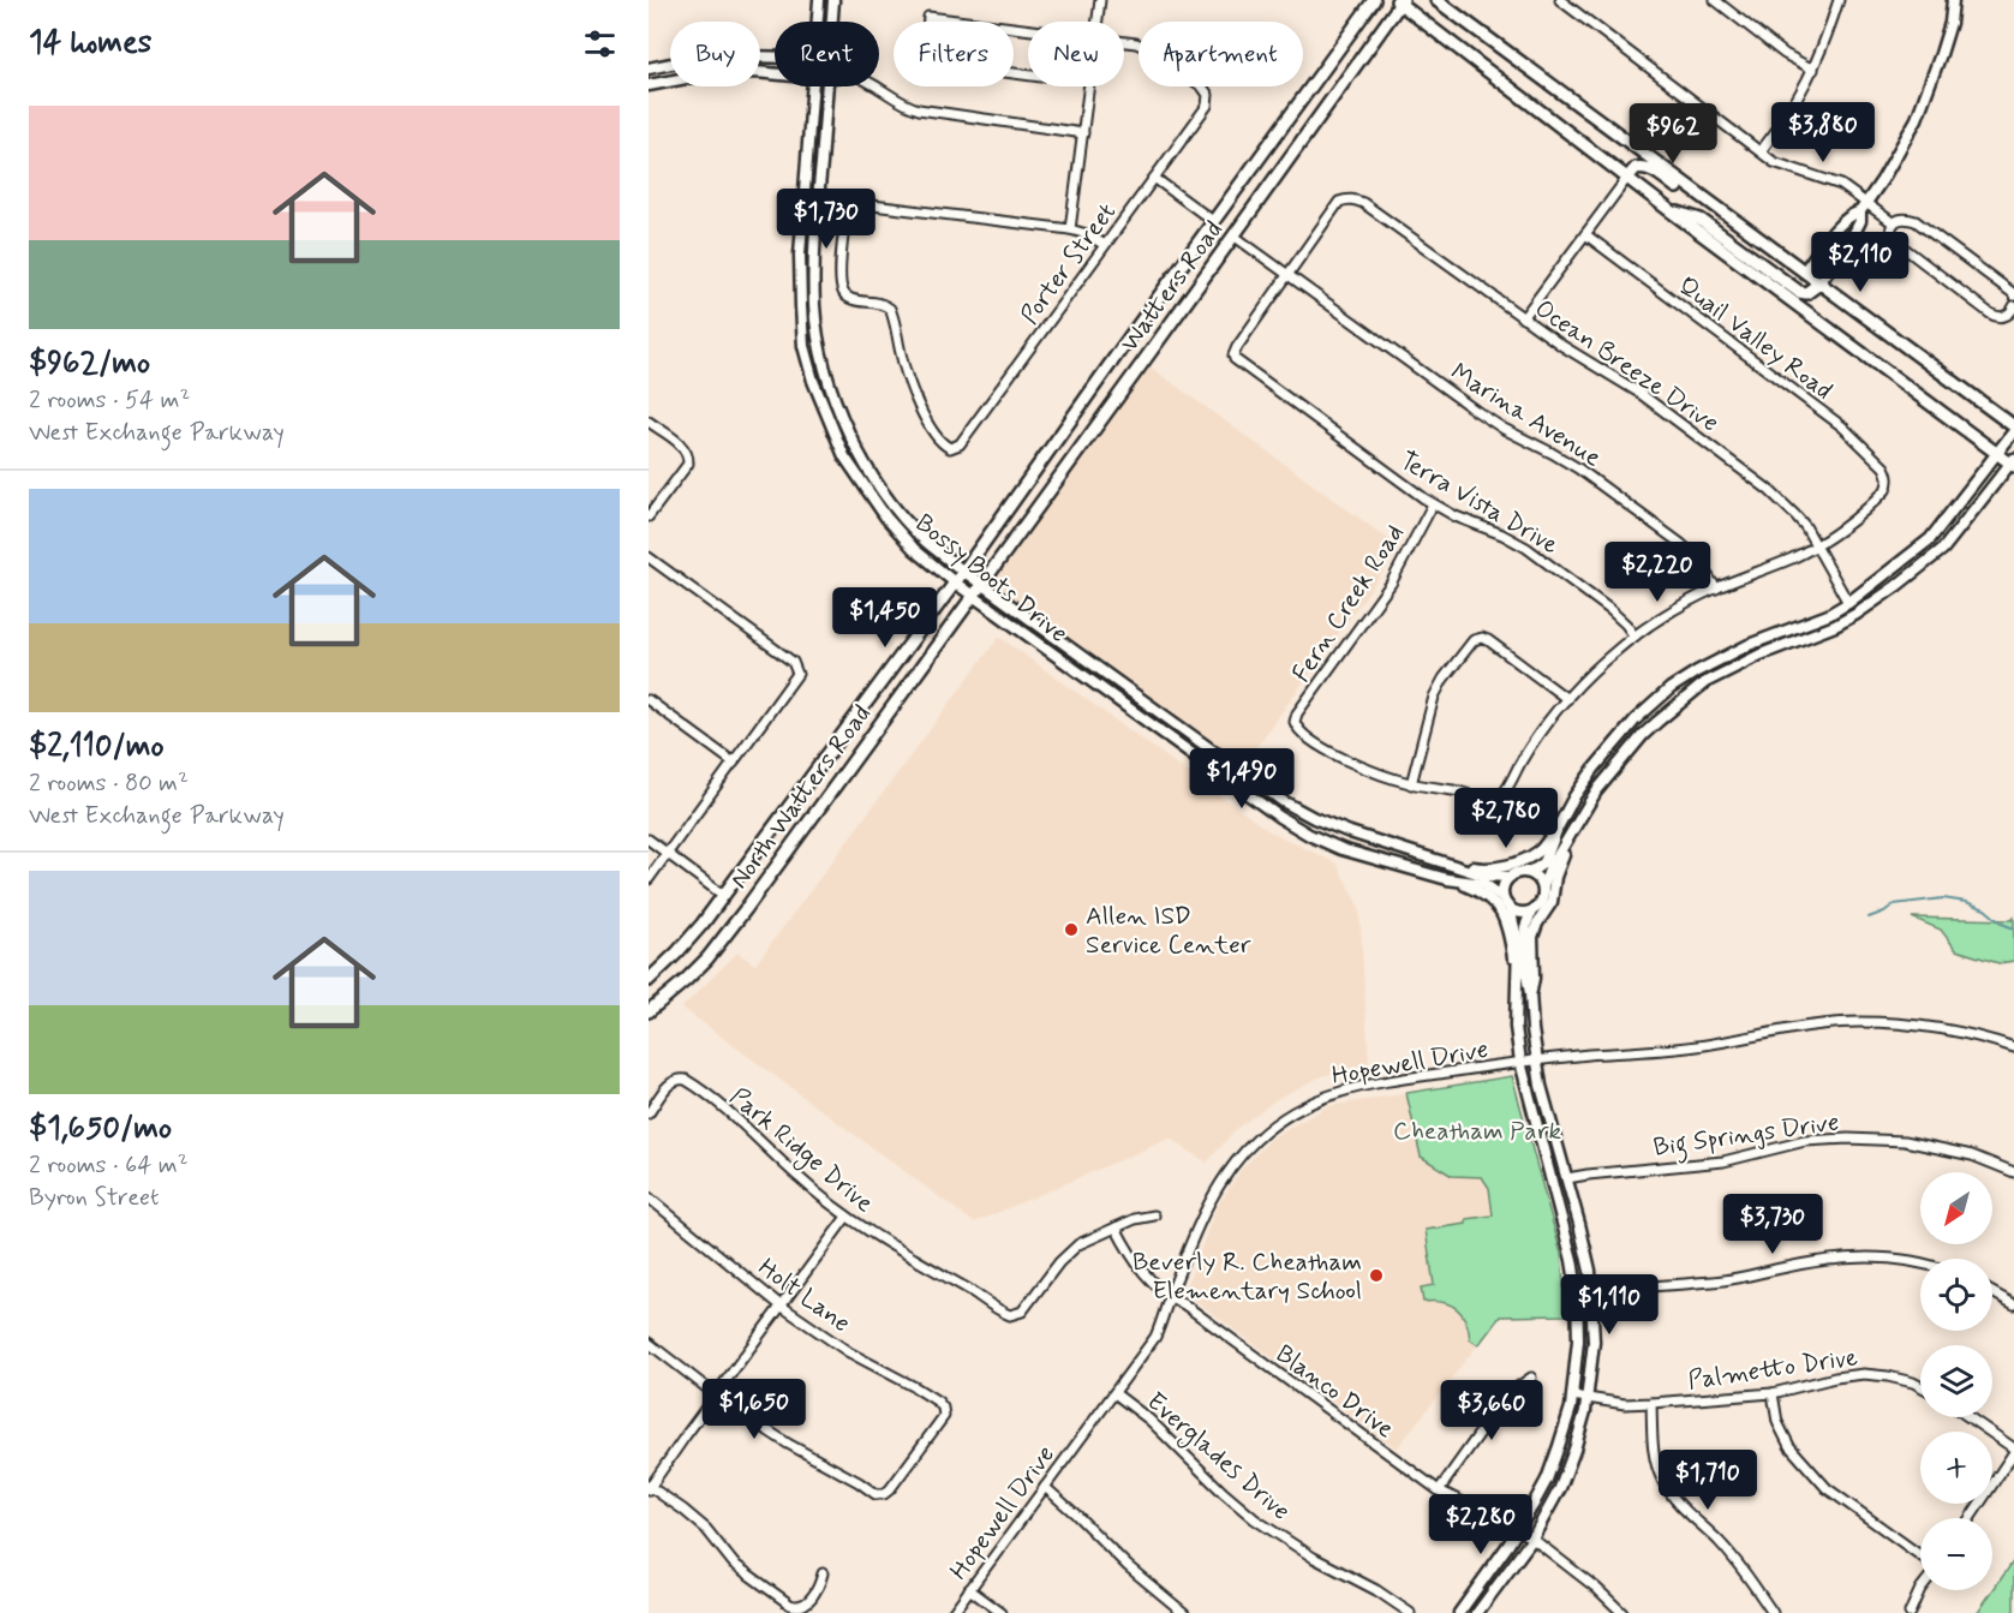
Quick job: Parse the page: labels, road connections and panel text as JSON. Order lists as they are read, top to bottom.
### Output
{
  "streets": {
    "main road": ["Watters Road", "North Watters Road"],
    "street": [
      "Porter Street",
      "Quail Valley Road",
      "Ocean Breeze Drive",
      "Marina Avenue",
      "Terra Vista Drive",
      "Bossy Boots Drive",
      "Fern Creek Road",
      "Hopewell Drive",
      "Big Springs Drive",
      "Park Ridge Drive",
      "Holt Lane",
      "Palmetto Drive",
      "Blanco Drive",
      "Everglades Drive"
    ]
  },
  "crossings": [
    ["Watters Road", "Marina Avenue"],
    ["Watters Road", "Bossy Boots Drive"],
    ["Watters Road", "North Watters Road"],
    ["Quail Valley Road", "Ocean Breeze Drive"],
    ["Ocean Breeze Drive", "Marina Avenue"],
    ["Ocean Breeze Drive", "Terra Vista Drive"],
    ["Marina Avenue", "Terra Vista Drive"],
    ["Terra Vista Drive", "Fern Creek Road"],
    ["Bossy Boots Drive", "North Watters Road"],
    ["Hopewell Drive", "Blanco Drive"],
    ["Hopewell Drive", "Everglades Drive"],
    ["Park Ridge Drive", "Blanco Drive"]
  ],
  "parks": ["Cheatham Park"],
  "places": ["Allen ISD Service Center", "Beverly R. Cheatham Elementary School"],
  "north": "bottom left",
  "page": {
    "heading": "14 homes",
    "chip": [
      "Buy",
      "Rent",
      "Filters",
      "New",
      "Apartment"
    ],
    "list": [
      {
        "name": "$962/mo",
        "note": "2 rooms · 54 m² · West Exchange Parkway"
      },
      {
        "name": "$2,110/mo",
        "note": "2 rooms · 80 m² · West Exchange Parkway"
      },
      {
        "name": "$1,650/mo",
        "note": "2 rooms · 64 m² · Byron Street"
      }
    ],
    "price": [
      "$3,880",
      "$962",
      "$1,730",
      "$2,110",
      "$2,220",
      "$1,450",
      "$1,490",
      "$2,780",
      "$3,730",
      "$1,110",
      "$1,650",
      "$3,660",
      "$1,710",
      "$2,280"
    ],
    "map_buttons": ["+", "−"]
  }
}
